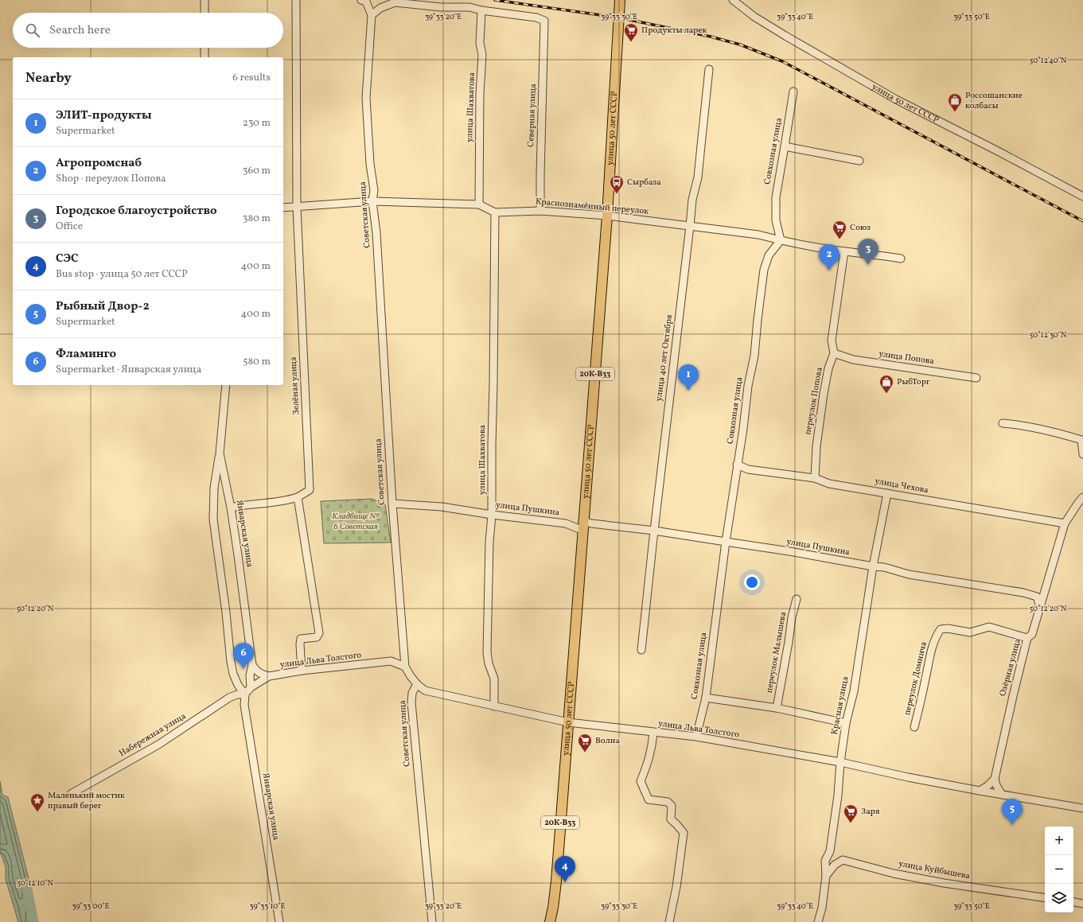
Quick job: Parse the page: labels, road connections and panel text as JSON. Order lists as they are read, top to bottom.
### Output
{
  "streets": {
    "main road": ["улица 50 лет СССР", "20К-В33"],
    "street": [
      "улица Шахватова",
      "Северная улица",
      "Совхозная улица",
      "Краснознамённый переулок",
      "Советская улица",
      "улица 40 лет Октября",
      "улица Попова",
      "Зелёная улица",
      "переулок Попова",
      "улица Чехова",
      "улица Пушкина",
      "Январская улица",
      "переулок Малышева",
      "улица Льва Толстого",
      "Озёрная улица",
      "переулок Домнича",
      "Красная улица",
      "Набережная улица",
      "улица Куйбышева"
    ]
  },
  "crossings": [
    ["улица 50 лет СССР", "Краснознамённый переулок"],
    ["улица 50 лет СССР", "улица Пушкина"],
    ["улица 50 лет СССР", "улица Льва Толстого"],
    ["улица Шахватова", "Северная улица"],
    ["улица Шахватова", "Краснознамённый переулок"],
    ["улица Шахватова", "улица Пушкина"],
    ["улица Шахватова", "улица Льва Толстого"],
    ["Северная улица", "Краснознамённый переулок"],
    ["Совхозная улица", "Краснознамённый переулок"],
    ["Совхозная улица", "улица Чехова"],
    ["Совхозная улица", "улица Пушкина"],
    ["Совхозная улица", "улица Льва Толстого"],
    ["Краснознамённый переулок", "Советская улица"],
    ["Краснознамённый переулок", "улица 40 лет Октября"],
    ["Краснознамённый переулок", "Зелёная улица"],
    ["Краснознамённый переулок", "переулок Попова"],
    ["Советская улица", "улица Пушкина"],
    ["Советская улица", "улица Льва Толстого"],
    ["улица 40 лет Октября", "улица Пушкина"],
    ["улица Попова", "переулок Попова"],
    ["переулок Попова", "улица Чехова"],
    ["улица Чехова", "Озёрная улица"],
    ["улица Чехова", "Красная улица"],
    ["улица Пушкина", "Озёрная улица"],
    ["улица Пушкина", "Красная улица"],
    ["Январская улица", "улица Льва Толстого"],
    ["Январская улица", "Набережная улица"],
    ["улица Льва Толстого", "Красная улица"],
    ["улица Льва Толстого", "Набережная улица"],
    ["Озёрная улица", "переулок Домнича"],
    ["Красная улица", "улица Куйбышева"]
  ],
  "parks": ["Кладбище № 6 Советская"],
  "places": {
    "supermarket": [
      "Продукты ларек",
      "Союз",
      "Волна",
      "Заря"
    ],
    "shop": ["Россошанские колбасы", "РыбТорг"],
    "bus stop": ["Сырбаза"],
    "place": ["Маленький мостик правый берег"]
  },
  "page": {
    "search": "Search here",
    "heading": ["Nearby", "6 results"],
    "list": [
      {
        "mark": "1",
        "name": "ЭЛИТ-продукты",
        "note": "Supermarket",
        "value": "230 m"
      },
      {
        "mark": "2",
        "name": "Агропромснаб",
        "note": "Shop · переулок Попова",
        "value": "360 m"
      },
      {
        "mark": "3",
        "name": "Городское благоустройство",
        "note": "Office",
        "value": "380 m"
      },
      {
        "mark": "4",
        "name": "СЭС",
        "note": "Bus stop · улица 50 лет СССР",
        "value": "400 m"
      },
      {
        "mark": "5",
        "name": "Рыбный Двор-2",
        "note": "Supermarket",
        "value": "400 m"
      },
      {
        "mark": "6",
        "name": "Фламинго",
        "note": "Supermarket · Январская улица",
        "value": "580 m"
      }
    ],
    "pins": [
      "3",
      "2",
      "1",
      "6",
      "5",
      "4"
    ],
    "map_buttons": ["+", "−"]
  },
  "coordinates": [
    "39°33'20\"E",
    "39°33'30\"E",
    "39°33'40\"E",
    "39°33'50\"E",
    "50°12'40\"N",
    "50°12'30\"N",
    "50°12'20\"N",
    "50°12'10\"N",
    "39°33'00\"E",
    "39°33'10\"E"
  ]
}
